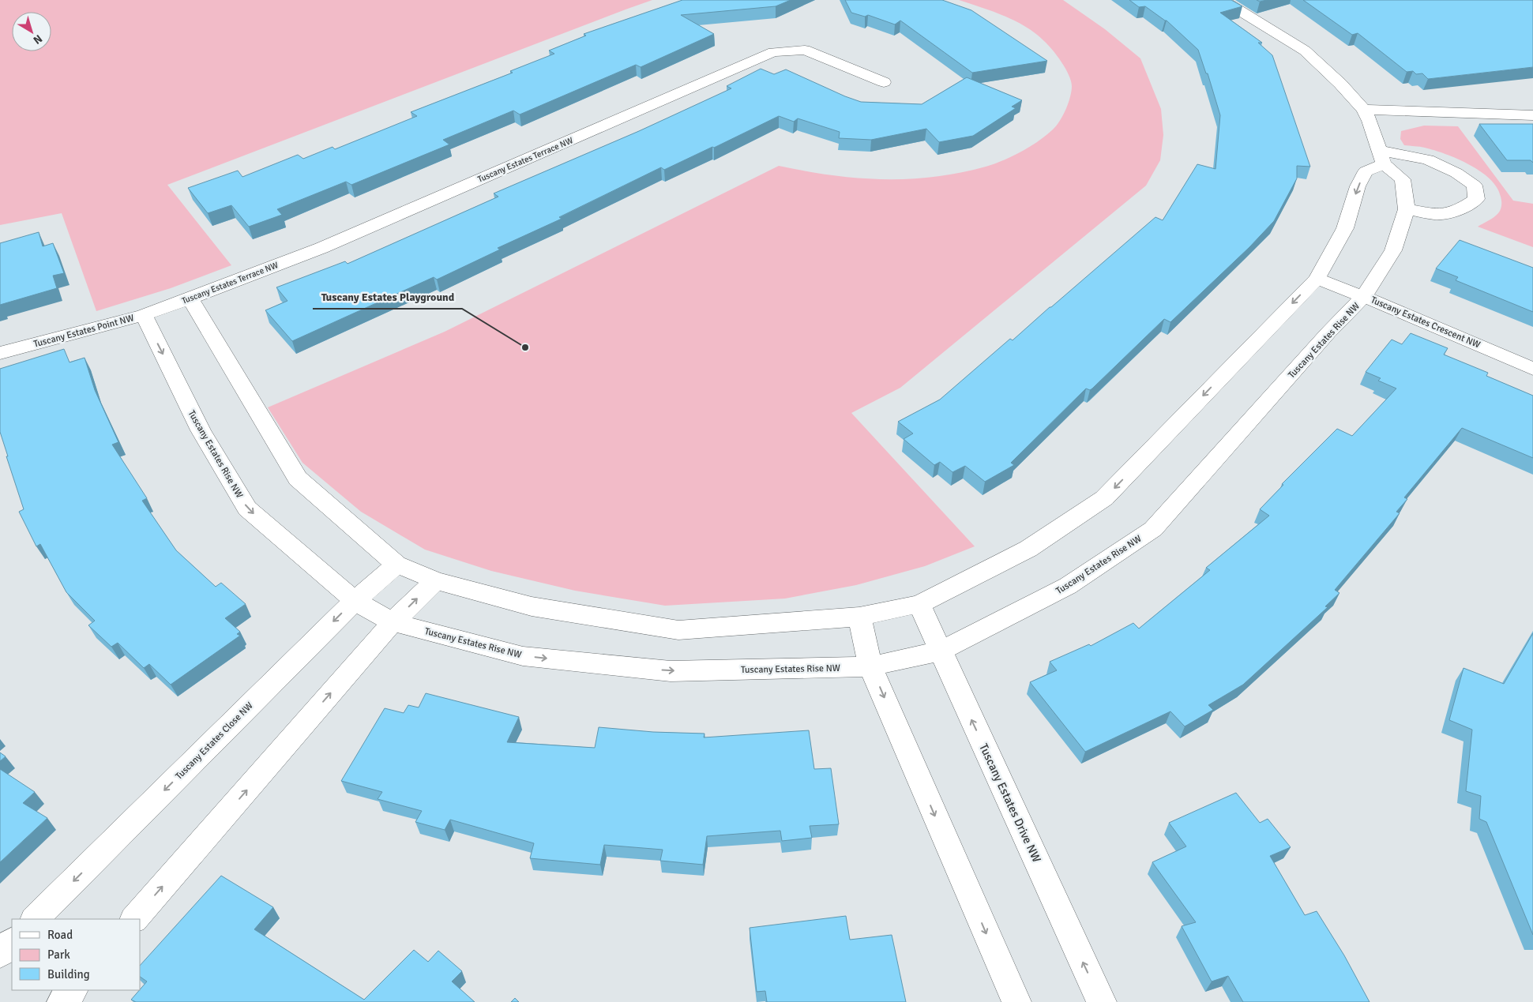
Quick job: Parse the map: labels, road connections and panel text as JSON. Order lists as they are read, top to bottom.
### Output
{
  "streets": {
    "street": [
      "Tuscany Estates Terrace NW",
      "Tuscany Estates Crescent NW",
      "Tuscany Estates Point NW",
      "Tuscany Estates Rise NW",
      "Tuscany Estates Close NW",
      "Tuscany Estates Drive NW"
    ]
  },
  "crossings": [
    ["Tuscany Estates Terrace NW", "Tuscany Estates Point NW"],
    ["Tuscany Estates Crescent NW", "Tuscany Estates Rise NW"],
    ["Tuscany Estates Point NW", "Tuscany Estates Rise NW"],
    ["Tuscany Estates Rise NW", "Tuscany Estates Close NW"],
    ["Tuscany Estates Rise NW", "Tuscany Estates Drive NW"]
  ],
  "places": ["Tuscany Estates Playground"],
  "legend": ["Road", "Park", "Building"],
  "north": "bottom right"
}
